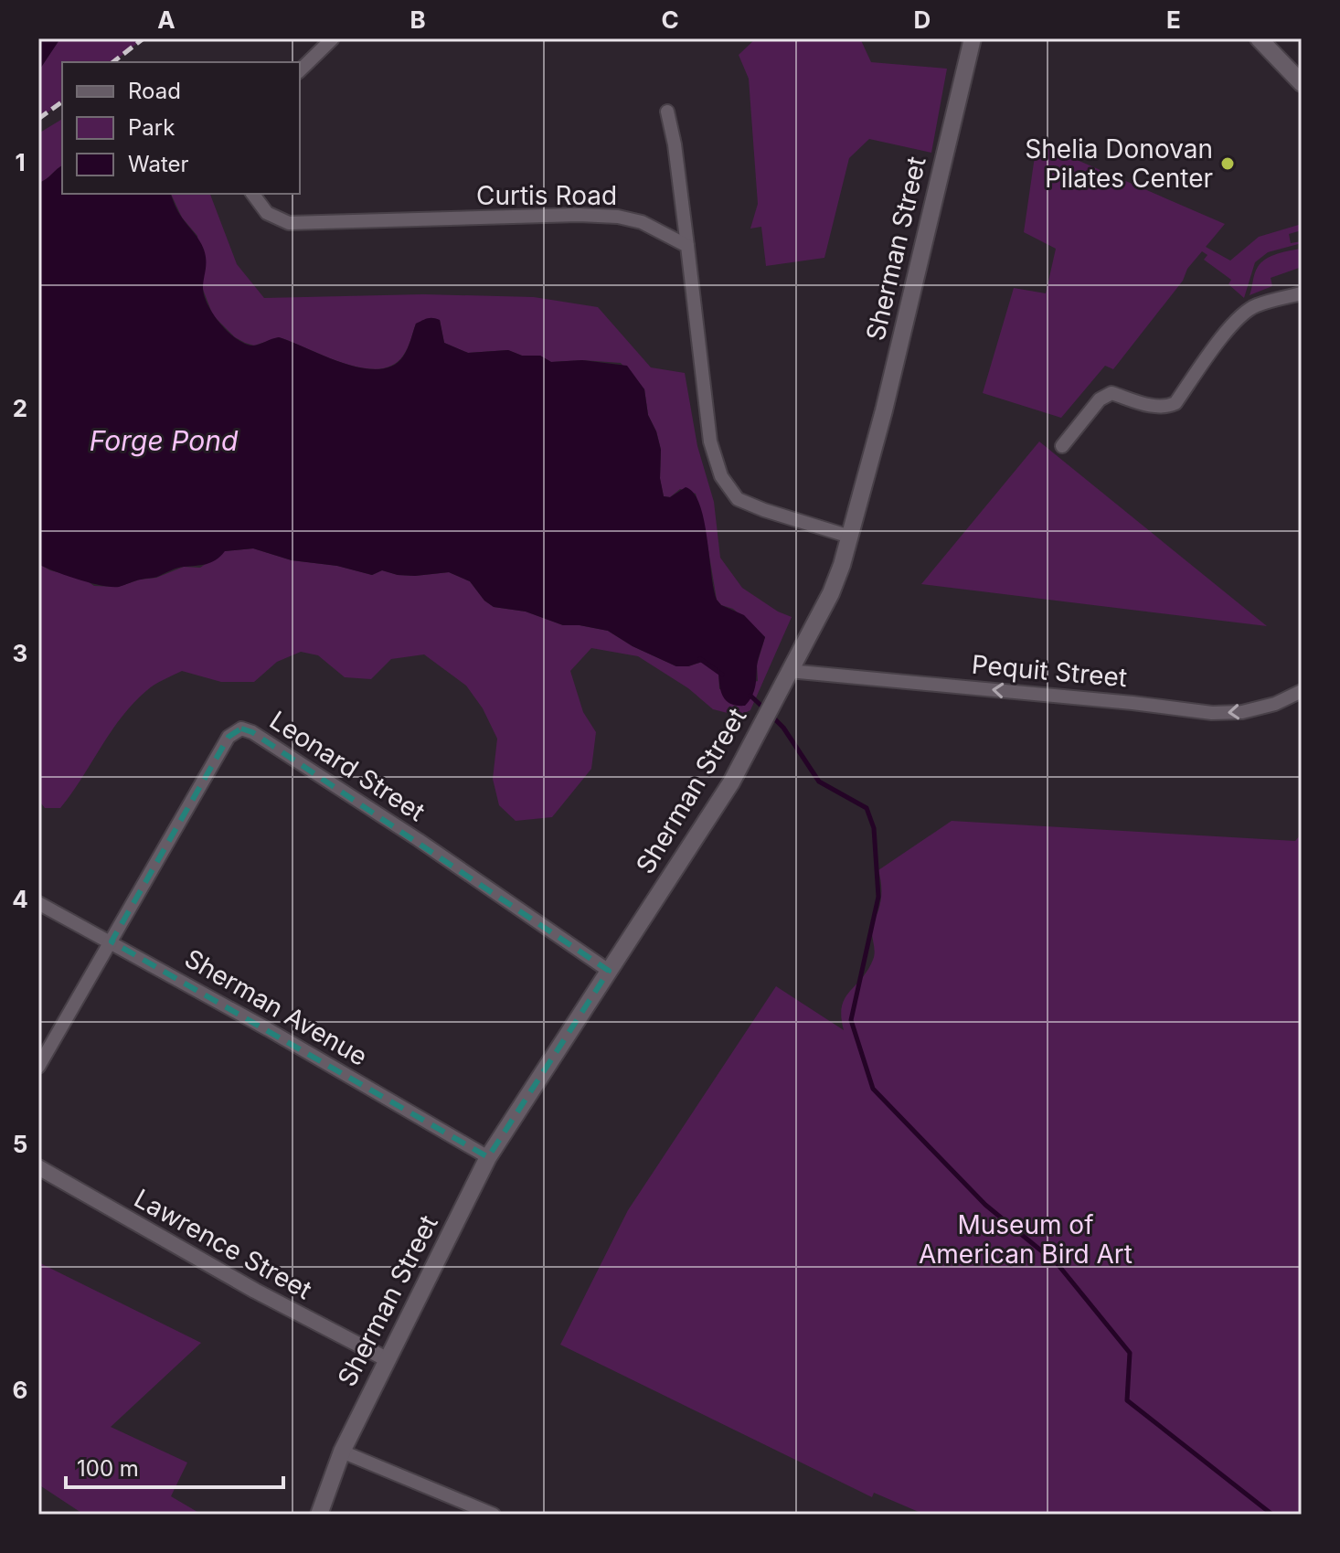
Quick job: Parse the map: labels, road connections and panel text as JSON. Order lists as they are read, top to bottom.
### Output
{
  "streets": {
    "main road": ["Sherman Street"],
    "street": [
      "Curtis Road",
      "Pequit Street",
      "Leonard Street",
      "Sherman Avenue",
      "Lawrence Street"
    ]
  },
  "crossings": [
    ["Sherman Street", "Pequit Street"],
    ["Sherman Street", "Leonard Street"],
    ["Sherman Street", "Sherman Avenue"],
    ["Sherman Street", "Lawrence Street"],
    ["Leonard Street", "Sherman Avenue"]
  ],
  "one_way": ["Pequit Street"],
  "water": ["Forge Pond"],
  "parks": ["Museum of American Bird Art"],
  "places": ["Shelia Donovan Pilates Center"],
  "legend": ["Road", "Park", "Water"],
  "scale_bar": "100 m",
  "grid": {
    "columns": [
      "A",
      "B",
      "C",
      "D",
      "E"
    ],
    "rows": [
      "1",
      "2",
      "3",
      "4",
      "5",
      "6"
    ]
  }
}
